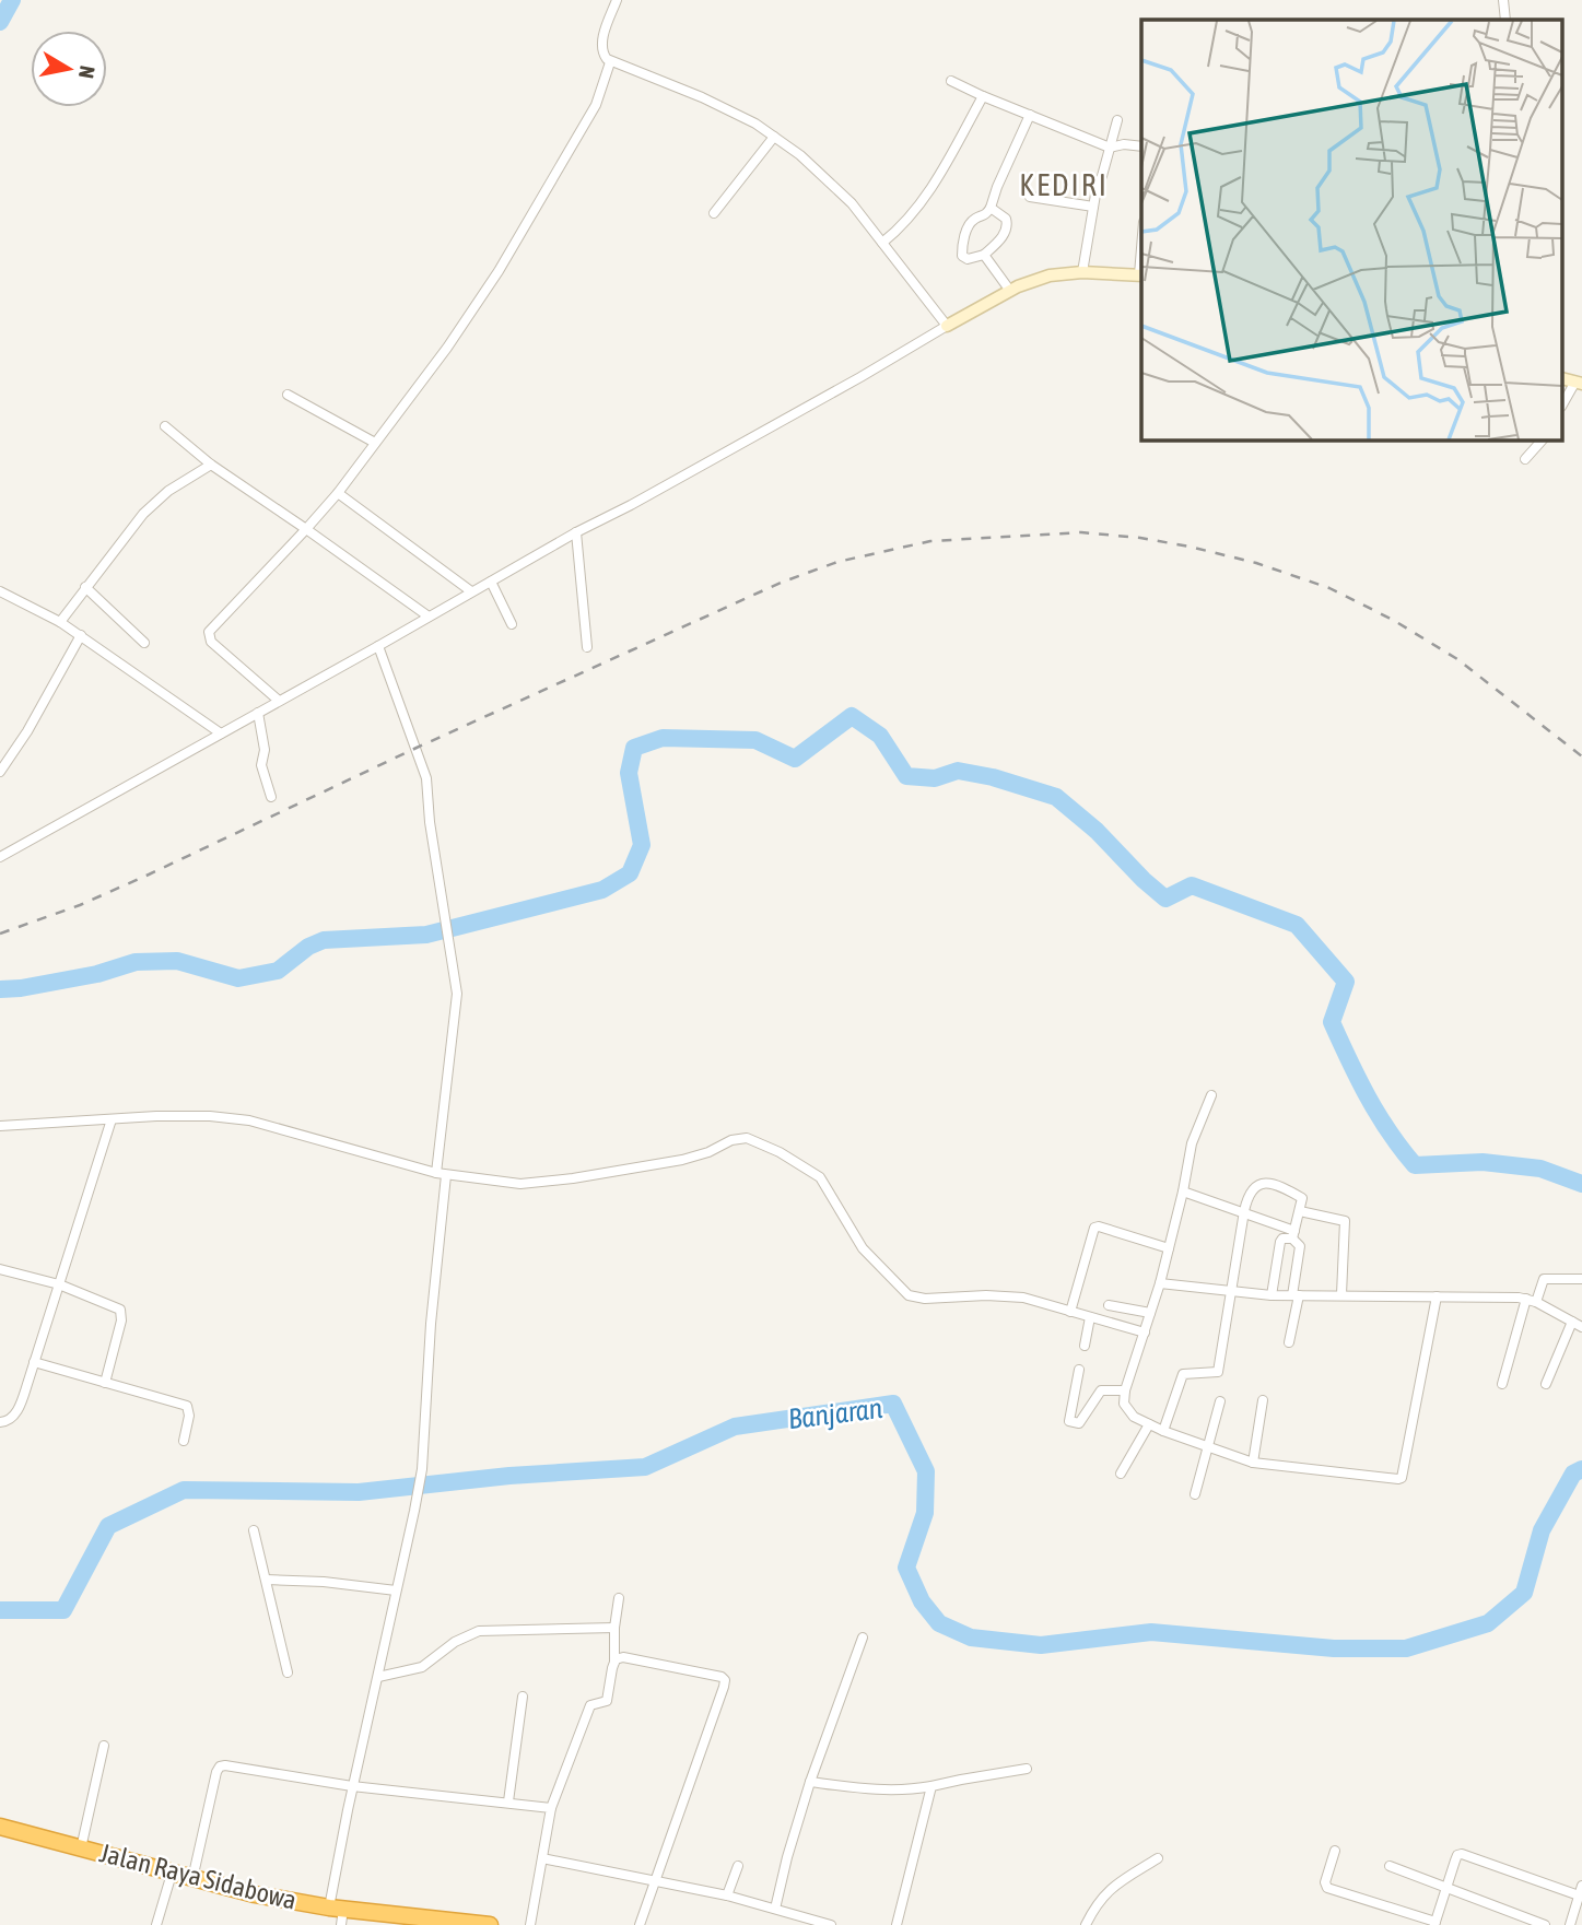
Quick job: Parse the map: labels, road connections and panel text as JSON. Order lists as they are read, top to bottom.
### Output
{
  "streets": {
    "highway": ["Jalan Raya Sidabowa"]
  },
  "districts": ["KEDIRI"],
  "water": ["Banjaran"],
  "north": "right"
}
